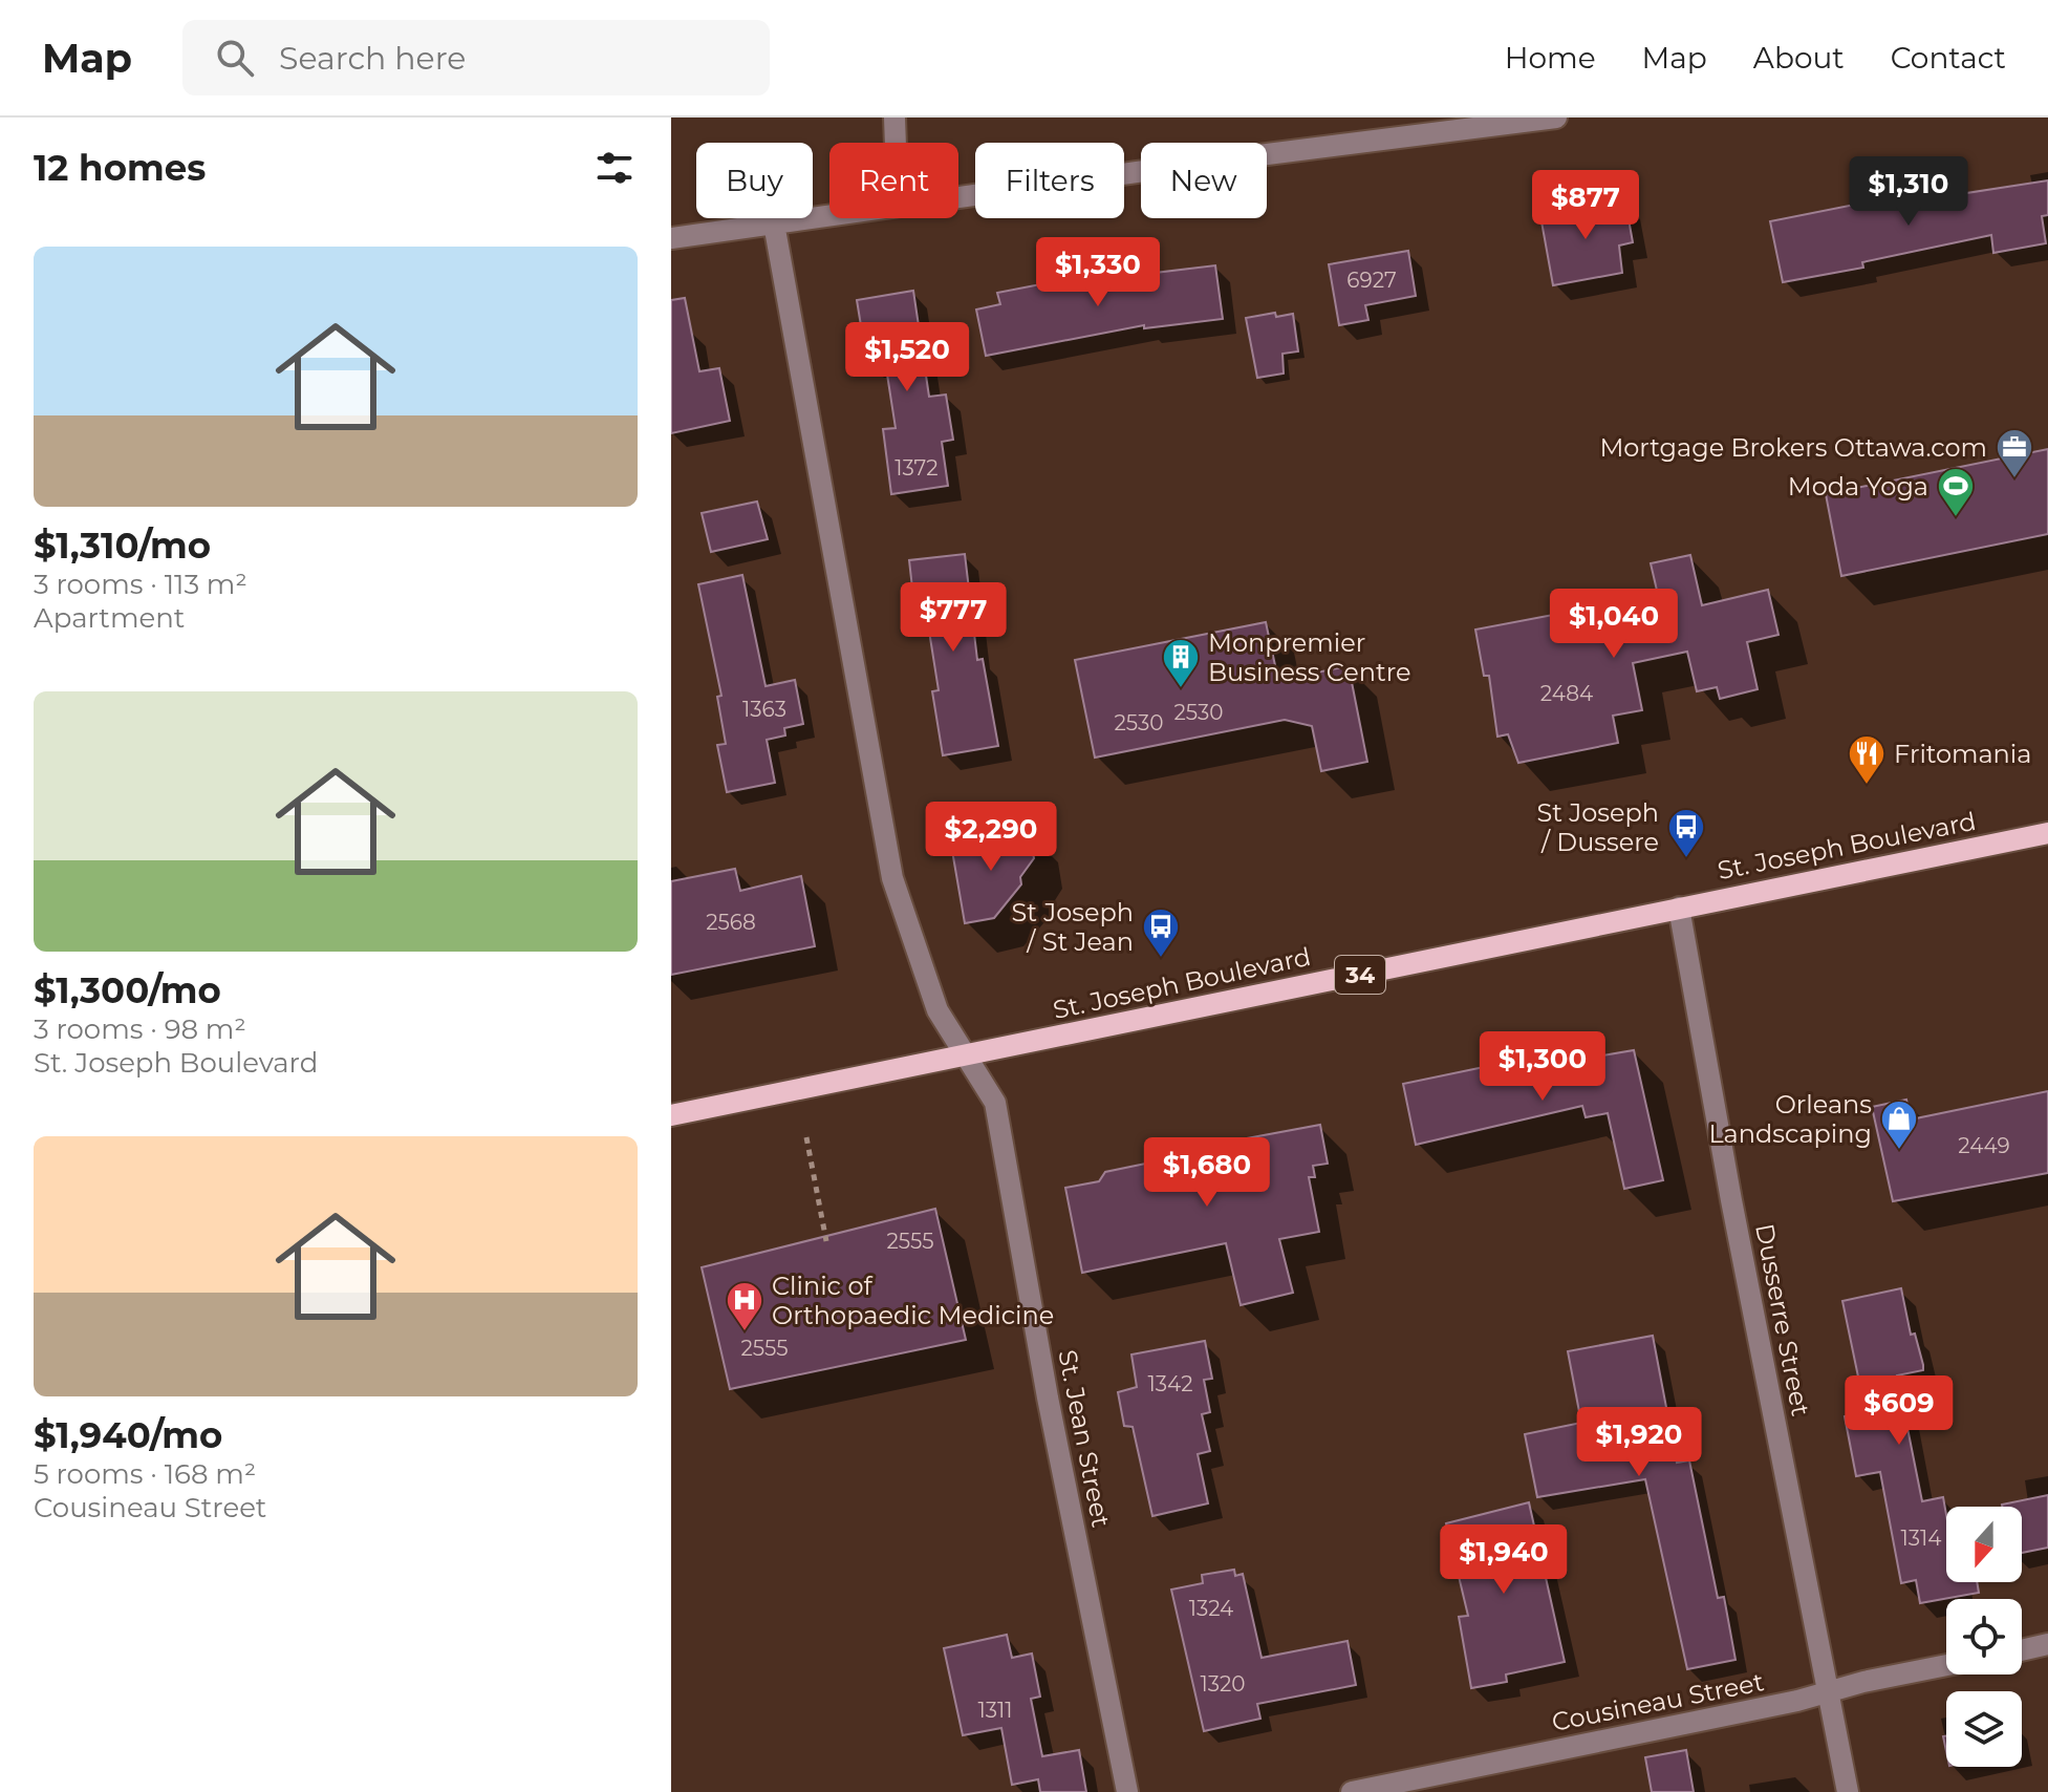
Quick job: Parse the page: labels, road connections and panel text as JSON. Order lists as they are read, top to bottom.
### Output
{
  "streets": {
    "main road": ["St. Joseph Boulevard", "34"],
    "street": ["Dusserre Street", "St. Jean Street", "Cousineau Street"]
  },
  "crossings": [
    ["St. Joseph Boulevard", "Dusserre Street"],
    ["St. Joseph Boulevard", "St. Jean Street"],
    ["Dusserre Street", "Cousineau Street"]
  ],
  "places": {
    "office": ["Mortgage Brokers Ottawa.com"],
    "sports": ["Moda Yoga"],
    "building": ["Monpremier Business Centre"],
    "restaurant": ["Fritomania"],
    "bus stop": ["St Joseph / Dussere", "St Joseph / St Jean"],
    "shop": ["Orleans Landscaping"],
    "hospital": ["Clinic of Orthopaedic Medicine"]
  },
  "house_numbers": [
    "6927",
    "1372",
    "2484",
    "1363",
    "2530",
    "2530",
    "2568",
    "2449",
    "2555",
    "2555",
    "1342",
    "1314",
    "1324",
    "1320",
    "1311"
  ],
  "north": "bottom",
  "page": {
    "header": "Map",
    "search": "Search here",
    "nav": [
      "Home",
      "Map",
      "About",
      "Contact"
    ],
    "heading": "12 homes",
    "chip": [
      "Buy",
      "Rent",
      "Filters",
      "New"
    ],
    "price": [
      "$1,310",
      "$877",
      "$1,330",
      "$1,520",
      "$777",
      "$1,040",
      "$2,290",
      "$1,300",
      "$1,680",
      "$609",
      "$1,920",
      "$1,940"
    ],
    "list": [
      {
        "name": "$1,310/mo",
        "note": "3 rooms · 113 m² · Apartment"
      },
      {
        "name": "$1,300/mo",
        "note": "3 rooms · 98 m² · St. Joseph Boulevard"
      },
      {
        "name": "$1,940/mo",
        "note": "5 rooms · 168 m² · Cousineau Street"
      }
    ]
  }
}
